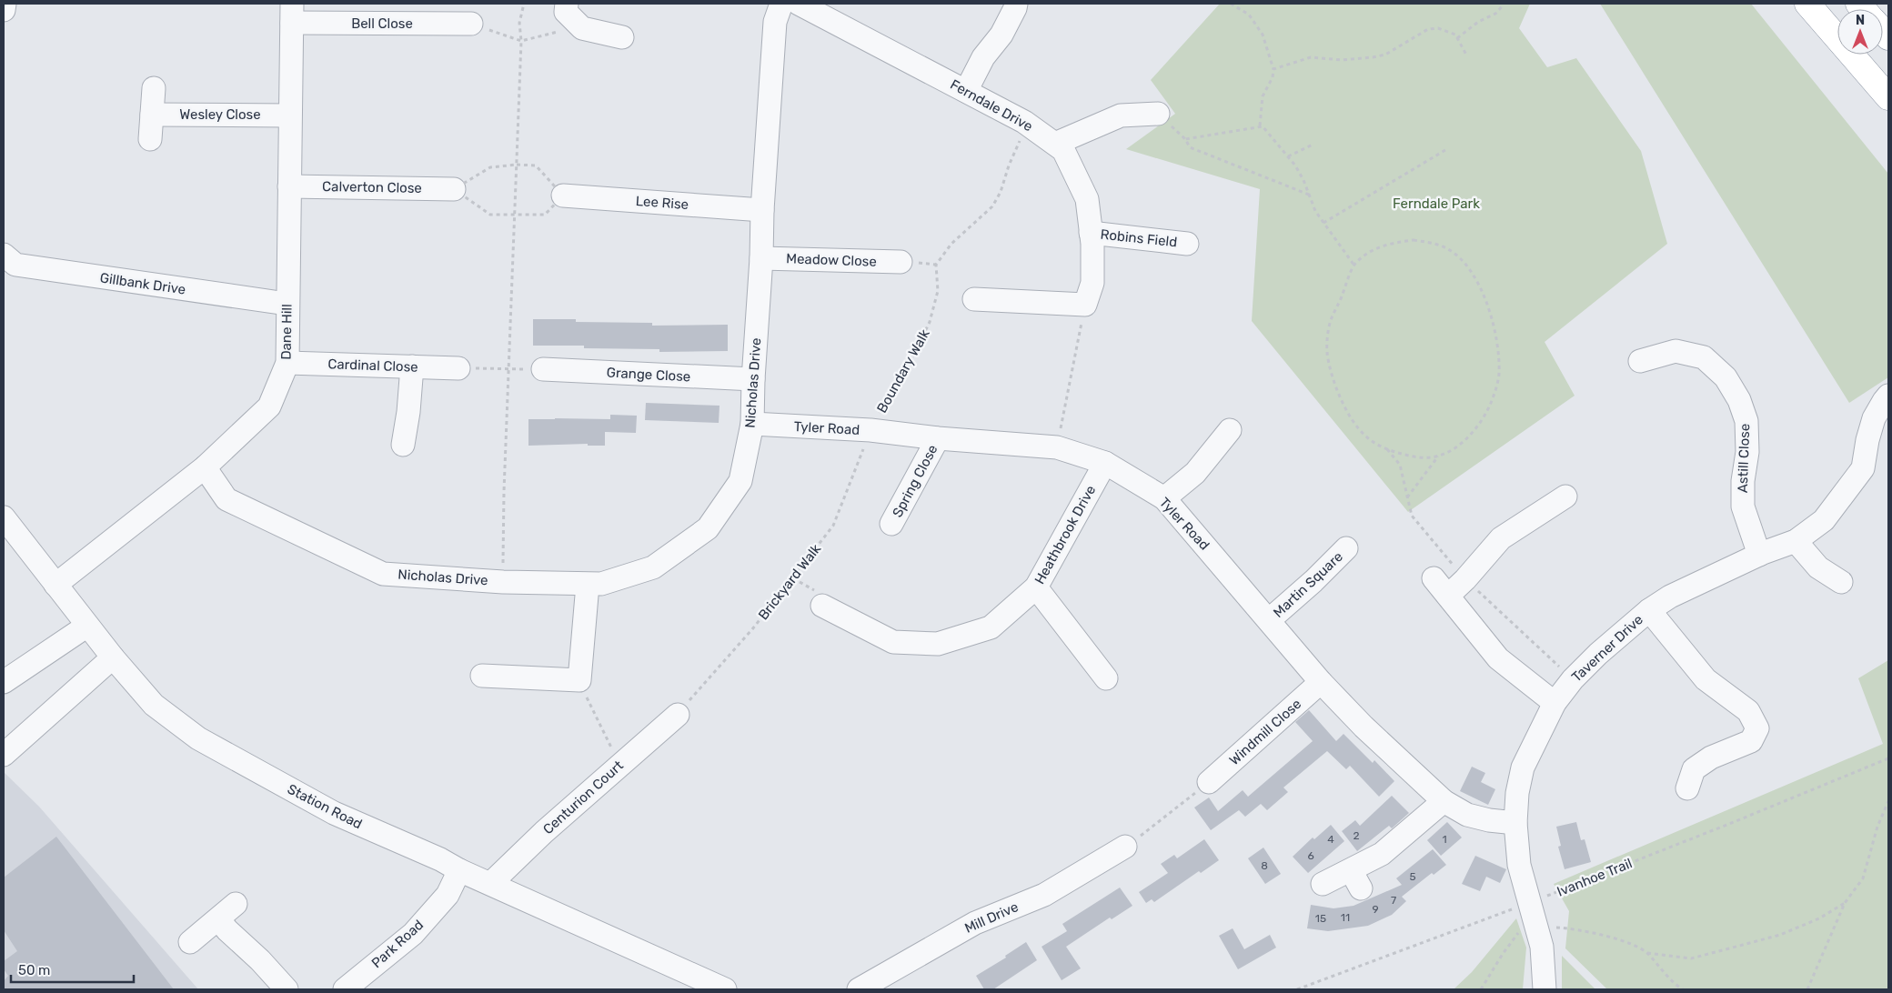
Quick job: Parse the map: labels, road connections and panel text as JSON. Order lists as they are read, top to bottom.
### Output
{
  "streets": {
    "street": [
      "Bell Close",
      "Ferndale Drive",
      "Wesley Close",
      "Calverton Close",
      "Lee Rise",
      "Robins Field",
      "Meadow Close",
      "Gillbank Drive",
      "Dane Hill",
      "Cardinal Close",
      "Grange Close",
      "Nicholas Drive",
      "Tyler Road",
      "Astill Close",
      "Spring Close",
      "Heathbrook Drive",
      "Martin Square",
      "Taverner Drive",
      "Windmill Close",
      "Centurion Court",
      "Station Road",
      "Mill Drive",
      "Park Road"
    ],
    "path": ["Boundary Walk", "Brickyard Walk", "Ivanhoe Trail"]
  },
  "crossings": [
    ["Bell Close", "Dane Hill"],
    ["Ferndale Drive", "Robins Field"],
    ["Ferndale Drive", "Boundary Walk"],
    ["Wesley Close", "Dane Hill"],
    ["Calverton Close", "Dane Hill"],
    ["Lee Rise", "Nicholas Drive"],
    ["Meadow Close", "Nicholas Drive"],
    ["Gillbank Drive", "Dane Hill"],
    ["Dane Hill", "Cardinal Close"],
    ["Dane Hill", "Nicholas Drive"],
    ["Dane Hill", "Station Road"],
    ["Boundary Walk", "Tyler Road"],
    ["Boundary Walk", "Brickyard Walk"],
    ["Grange Close", "Nicholas Drive"],
    ["Nicholas Drive", "Tyler Road"],
    ["Tyler Road", "Spring Close"],
    ["Tyler Road", "Heathbrook Drive"],
    ["Tyler Road", "Brickyard Walk"],
    ["Tyler Road", "Martin Square"],
    ["Tyler Road", "Taverner Drive"],
    ["Tyler Road", "Windmill Close"],
    ["Astill Close", "Taverner Drive"],
    ["Brickyard Walk", "Centurion Court"],
    ["Taverner Drive", "Ivanhoe Trail"],
    ["Centurion Court", "Station Road"],
    ["Station Road", "Park Road"]
  ],
  "parks": ["Ferndale Park"],
  "house_numbers": [
    "2",
    "4",
    "1",
    "6",
    "8",
    "5",
    "7",
    "9",
    "11",
    "15"
  ],
  "scale_bar": "50 m",
  "north": "top"
}
